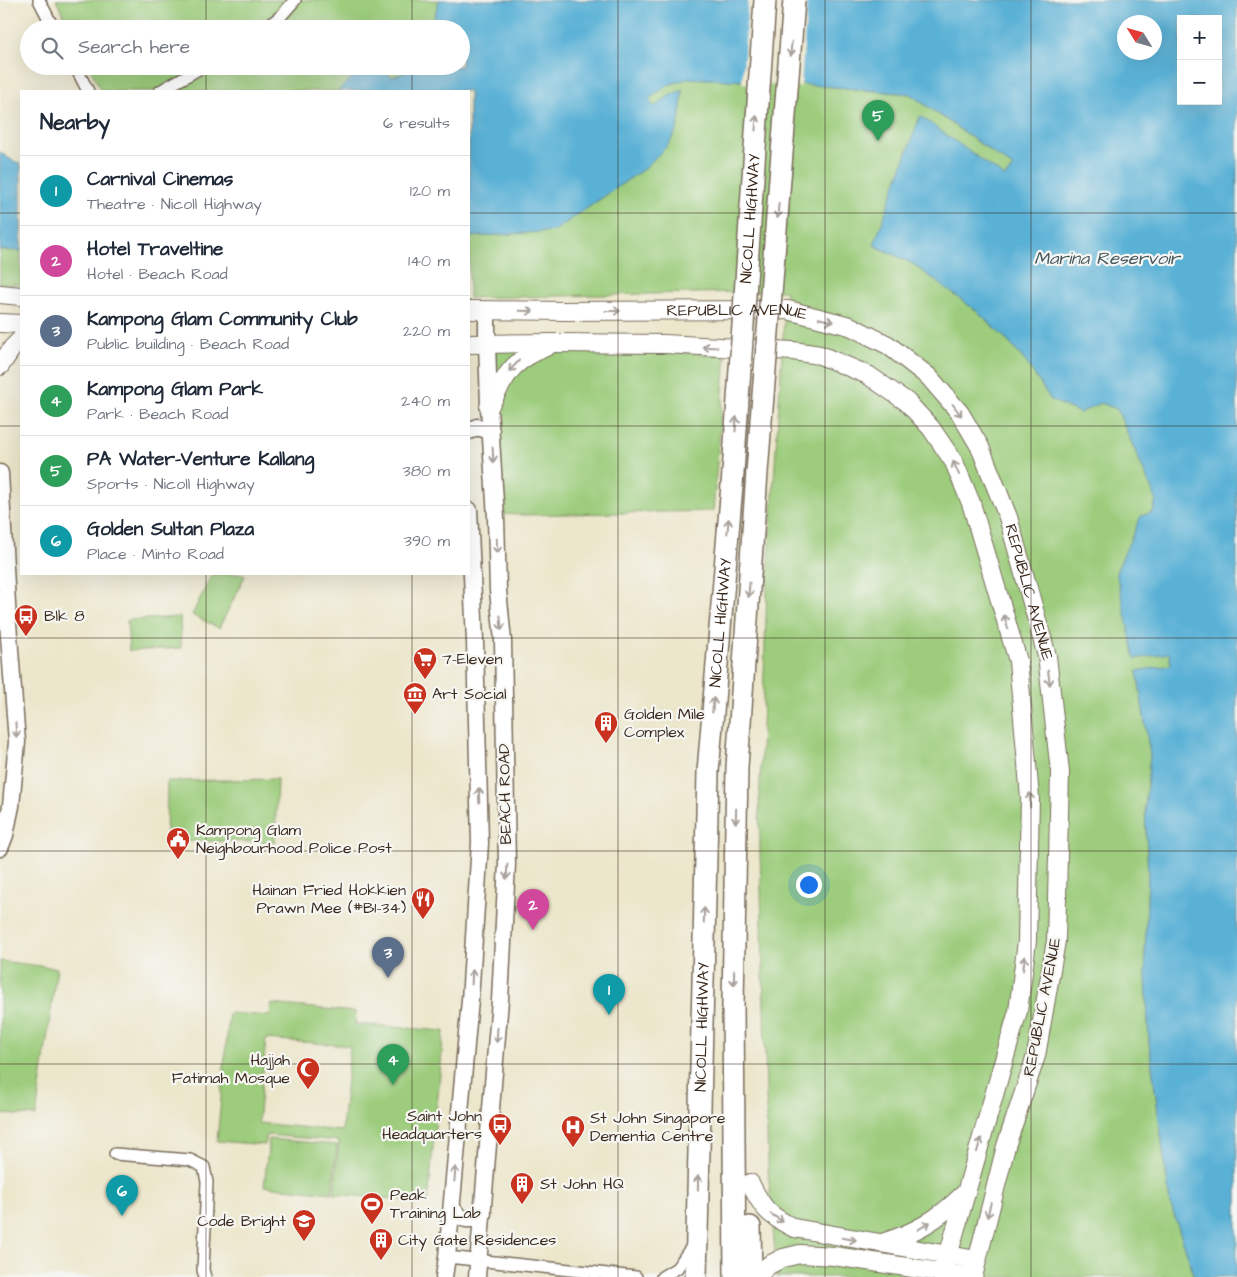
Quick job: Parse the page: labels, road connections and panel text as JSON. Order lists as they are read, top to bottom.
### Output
{
  "streets": {
    "highway": ["NICOLL HIGHWAY"],
    "main road": ["REPUBLIC AVENUE", "BEACH ROAD"]
  },
  "crossings": [
    ["REPUBLIC AVENUE", "BEACH ROAD"]
  ],
  "water": ["Marina Reservoir"],
  "places": {
    "bus stop": ["Blk 8", "Saint John Headquarters"],
    "supermarket": ["7-Eleven"],
    "museum": ["Art Social"],
    "building": ["Golden Mile Complex", "St John HQ", "City Gate Residences"],
    "public building": ["Kampong Glam Neighbourhood Police Post"],
    "restaurant": ["Hainan Fried Hokkien Prawn Mee (#B1-34)"],
    "mosque": ["Hajjah Fatimah Mosque"],
    "hospital": ["St John Singapore Dementia Centre"],
    "sports": ["Peak Training Lab"],
    "school or university": ["Code Bright"]
  },
  "north": "top left",
  "page": {
    "map_buttons": ["+", "−"],
    "search": "Search here",
    "heading": ["Nearby", "6 results"],
    "pins": [
      "5",
      "2",
      "3",
      "1",
      "4",
      "6"
    ],
    "list": [
      {
        "mark": "1",
        "name": "Carnival Cinemas",
        "note": "Theatre · Nicoll Highway",
        "value": "120 m"
      },
      {
        "mark": "2",
        "name": "Hotel Traveltine",
        "note": "Hotel · Beach Road",
        "value": "140 m"
      },
      {
        "mark": "3",
        "name": "Kampong Glam Community Club",
        "note": "Public building · Beach Road",
        "value": "220 m"
      },
      {
        "mark": "4",
        "name": "Kampong Glam Park",
        "note": "Park · Beach Road",
        "value": "240 m"
      },
      {
        "mark": "5",
        "name": "PA Water-Venture Kallang",
        "note": "Sports · Nicoll Highway",
        "value": "380 m"
      },
      {
        "mark": "6",
        "name": "Golden Sultan Plaza",
        "note": "Place · Minto Road",
        "value": "390 m"
      }
    ]
  }
}
